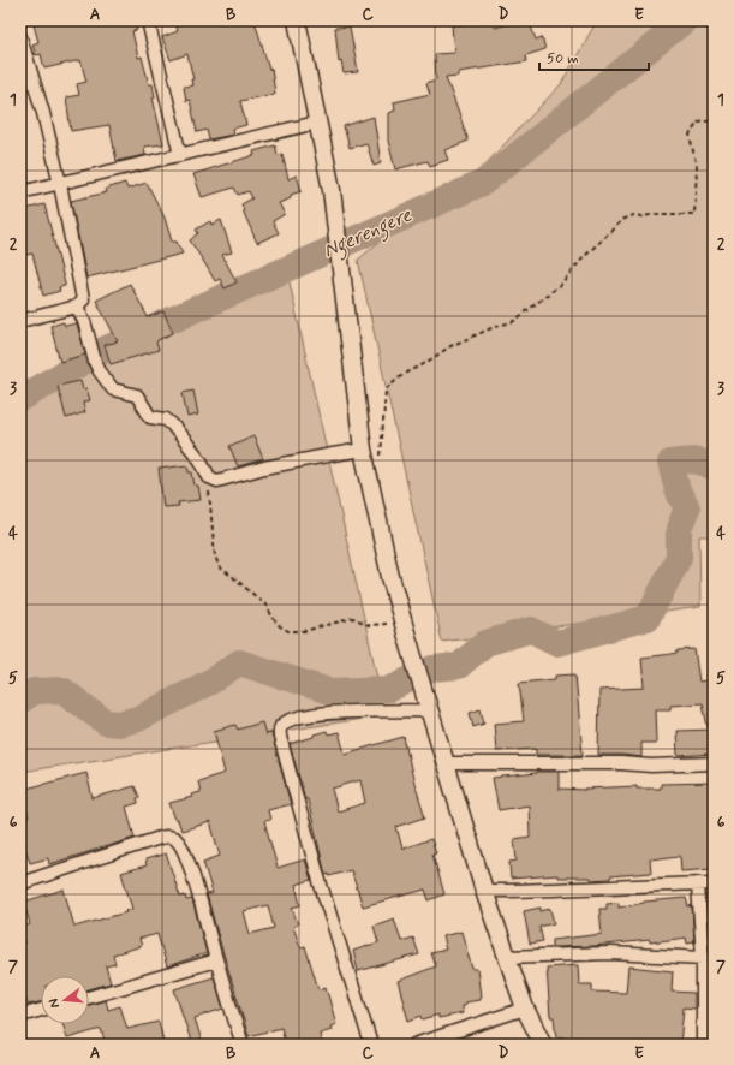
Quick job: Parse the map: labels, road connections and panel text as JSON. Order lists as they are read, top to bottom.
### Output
{
  "water": ["Ngerengere"],
  "scale_bar": "50 m",
  "north": "left",
  "grid": {
    "columns": [
      "A",
      "B",
      "C",
      "D",
      "E"
    ],
    "rows": [
      "1",
      "2",
      "3",
      "4",
      "5",
      "6",
      "7"
    ]
  }
}
